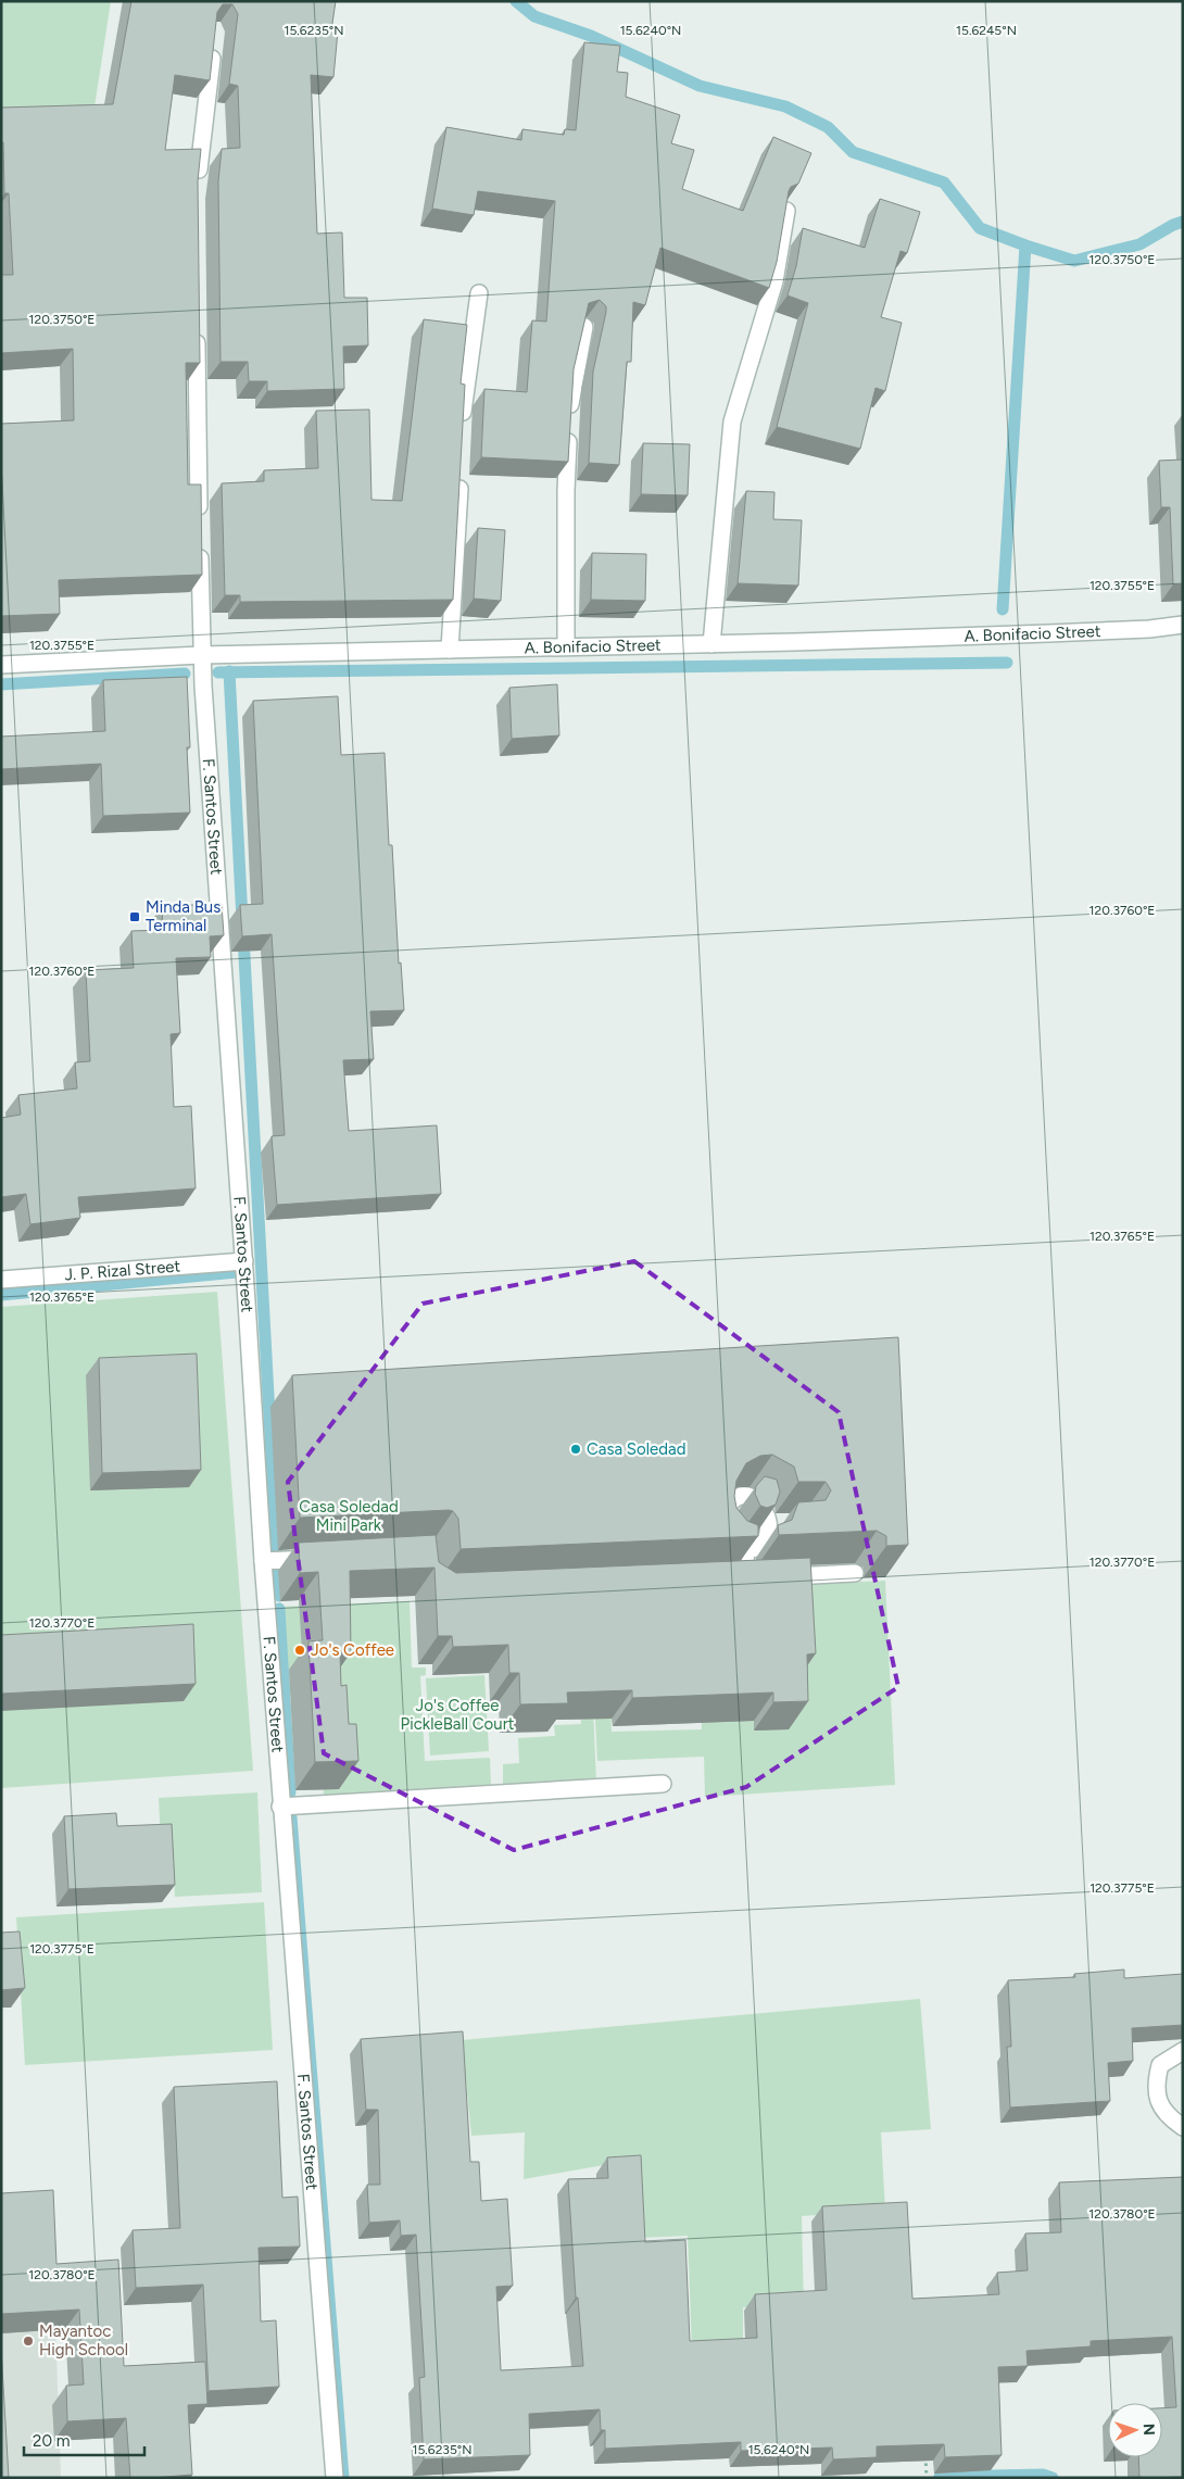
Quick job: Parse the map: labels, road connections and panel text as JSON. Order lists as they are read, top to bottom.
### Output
{
  "streets": {
    "street": ["A. Bonifacio Street", "F. Santos Street", "J. P. Rizal Street"]
  },
  "crossings": [
    ["A. Bonifacio Street", "F. Santos Street"],
    ["F. Santos Street", "J. P. Rizal Street"]
  ],
  "parks": ["Casa Soledad Mini Park", "Jo's Coffee PickleBall Court"],
  "places": {
    "transit": ["Minda Bus Terminal"],
    "other": ["Casa Soledad", "Jo's Coffee", "Mayantoc High School"]
  },
  "scale_bar": "20 m",
  "north": "right",
  "coordinates": [
    "15.6235°N",
    "15.6240°N",
    "15.6245°N",
    "120.3750°E",
    "120.3755°E",
    "120.3760°E",
    "120.3765°E",
    "120.3770°E",
    "120.3775°E",
    "120.3780°E"
  ]
}
